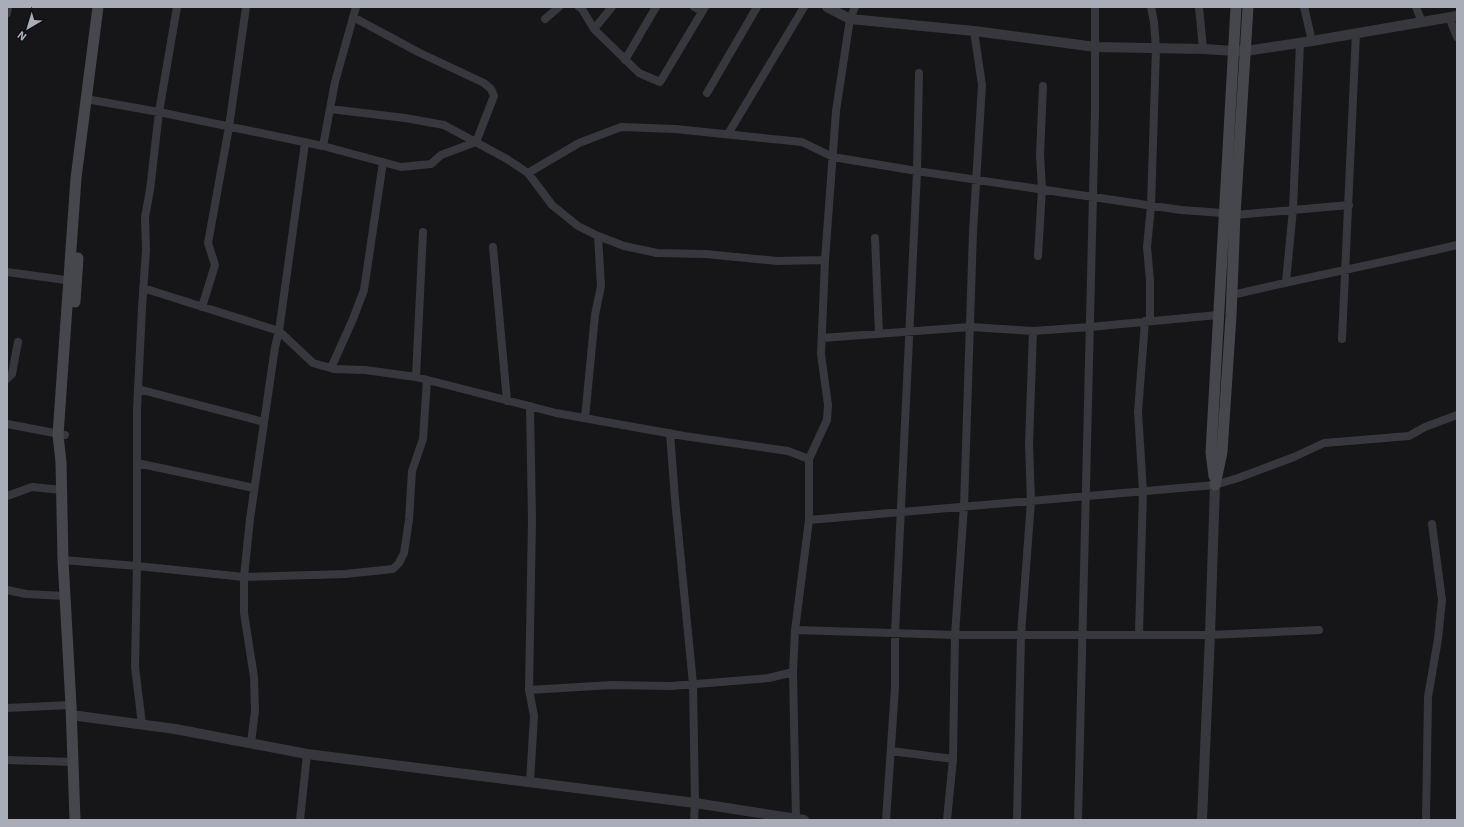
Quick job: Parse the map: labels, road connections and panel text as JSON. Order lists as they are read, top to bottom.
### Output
{
  "north": "bottom left"
}
